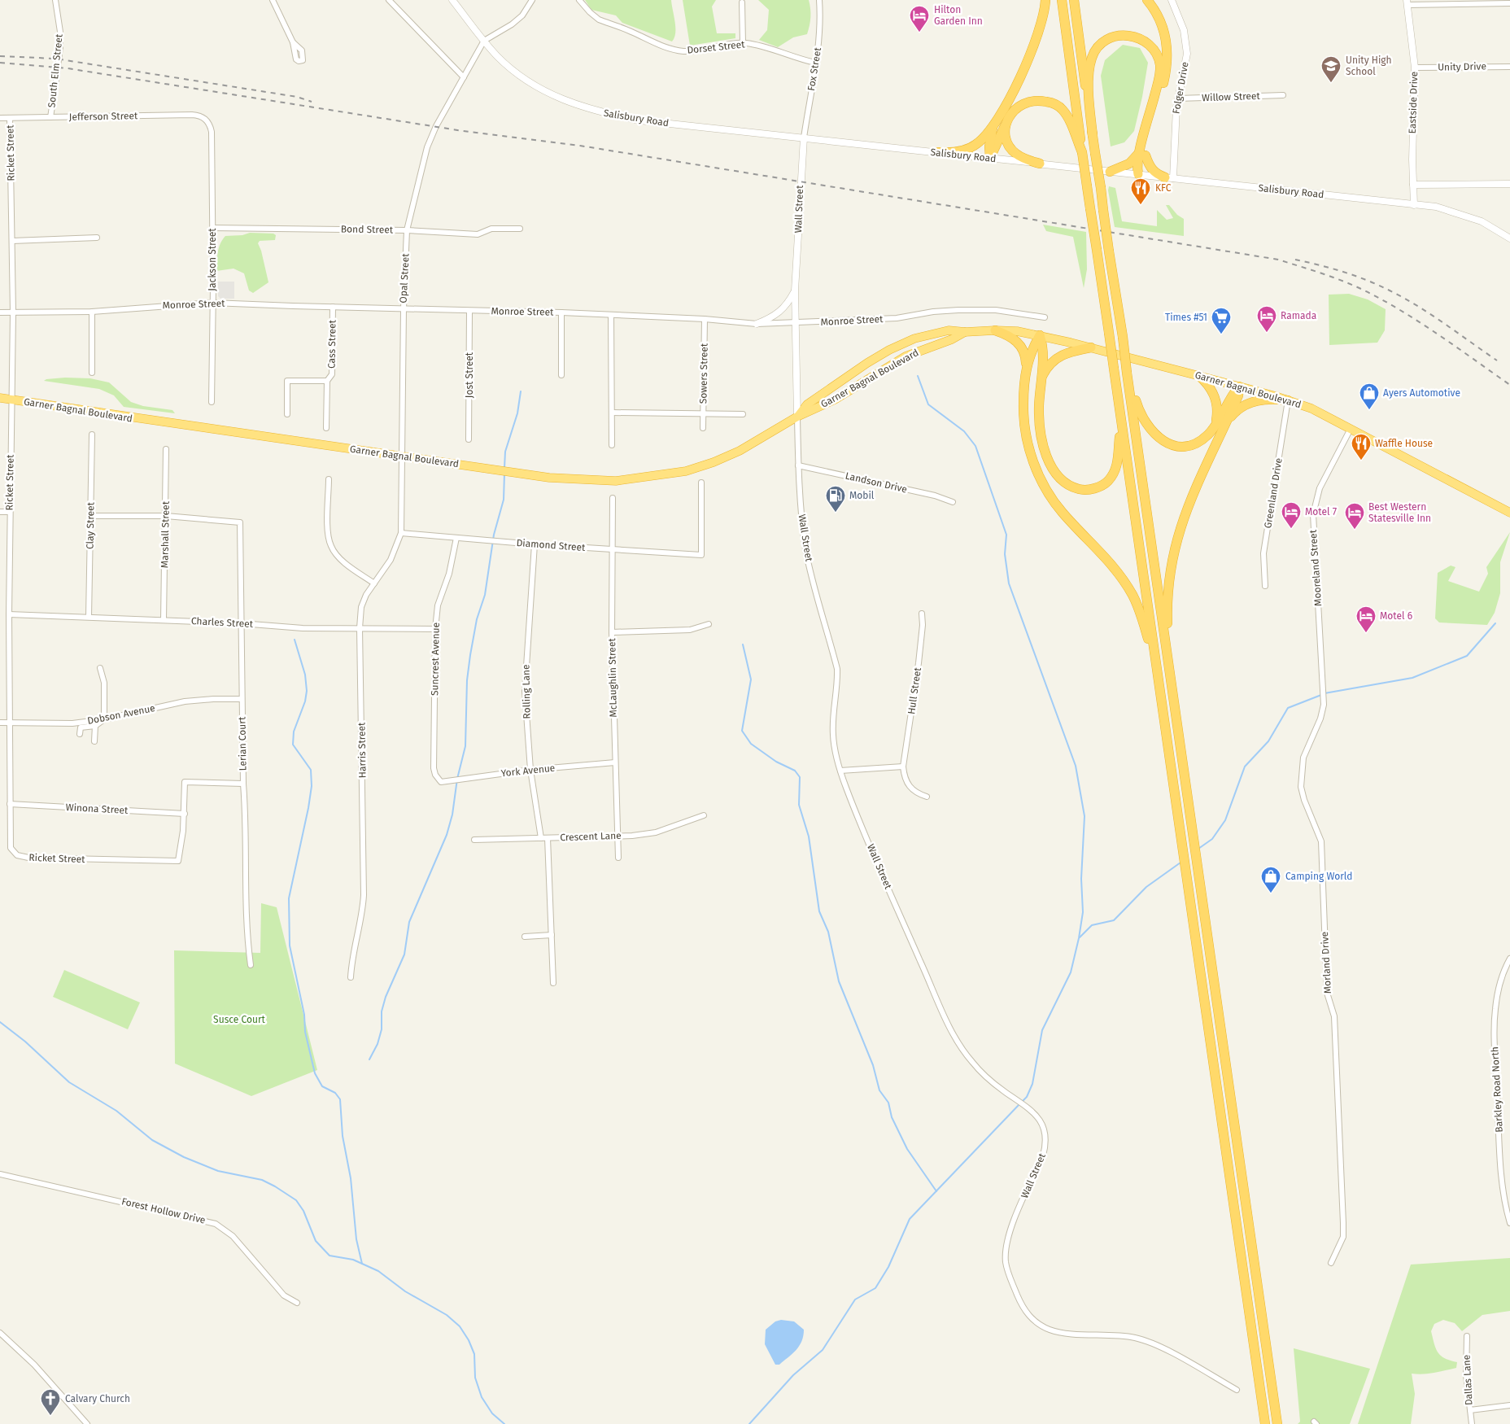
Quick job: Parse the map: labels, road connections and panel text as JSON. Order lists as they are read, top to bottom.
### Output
{
  "streets": {
    "highway": ["Garner Bagnal Boulevard"],
    "street": [
      "Dorset Street",
      "Unity Drive",
      "Fox Street",
      "South Elm Street",
      "Folger Drive",
      "Willow Street",
      "Eastside Drive",
      "Jefferson Street",
      "Salisbury Road",
      "Ricket Street",
      "Wall Street",
      "Bond Street",
      "Jackson Street",
      "Opal Street",
      "Monroe Street",
      "Cass Street",
      "Sowers Street",
      "Jost Street",
      "Landson Drive",
      "Greenland Drive",
      "Clay Street",
      "Marshall Street",
      "Diamond Street",
      "Mooreland Street",
      "Charles Street",
      "Suncrest Avenue",
      "McLaughlin Street",
      "Hull Street",
      "Rolling Lane",
      "Dobson Avenue",
      "Lerian Court",
      "Harris Street",
      "York Avenue",
      "Winona Street",
      "Crescent Lane",
      "Morland Drive",
      "Barkley Road North",
      "Forest Hollow Drive",
      "Dallas Lane"
    ]
  },
  "crossings": [
    ["Dorset Street", "Fox Street"],
    ["Unity Drive", "Eastside Drive"],
    ["Fox Street", "Salisbury Road"],
    ["Fox Street", "Wall Street"],
    ["South Elm Street", "Jefferson Street"],
    ["Folger Drive", "Willow Street"],
    ["Folger Drive", "Salisbury Road"],
    ["Eastside Drive", "Salisbury Road"],
    ["Jefferson Street", "Ricket Street"],
    ["Jefferson Street", "Jackson Street"],
    ["Salisbury Road", "Wall Street"],
    ["Salisbury Road", "Opal Street"],
    ["Ricket Street", "Monroe Street"],
    ["Ricket Street", "Garner Bagnal Boulevard"],
    ["Ricket Street", "Charles Street"],
    ["Ricket Street", "Dobson Avenue"],
    ["Ricket Street", "Winona Street"],
    ["Wall Street", "Monroe Street"],
    ["Wall Street", "Garner Bagnal Boulevard"],
    ["Wall Street", "Landson Drive"],
    ["Bond Street", "Jackson Street"],
    ["Bond Street", "Opal Street"],
    ["Jackson Street", "Monroe Street"],
    ["Opal Street", "Monroe Street"],
    ["Opal Street", "Garner Bagnal Boulevard"],
    ["Opal Street", "Diamond Street"],
    ["Opal Street", "Harris Street"],
    ["Monroe Street", "Cass Street"],
    ["Monroe Street", "Sowers Street"],
    ["Monroe Street", "Jost Street"],
    ["Garner Bagnal Boulevard", "Greenland Drive"],
    ["Garner Bagnal Boulevard", "Mooreland Street"],
    ["Clay Street", "Charles Street"],
    ["Marshall Street", "Charles Street"],
    ["Marshall Street", "Lerian Court"],
    ["Diamond Street", "Suncrest Avenue"],
    ["Diamond Street", "McLaughlin Street"],
    ["Diamond Street", "Rolling Lane"],
    ["Diamond Street", "Harris Street"],
    ["Mooreland Street", "Morland Drive"],
    ["Charles Street", "Suncrest Avenue"],
    ["Charles Street", "Lerian Court"],
    ["Charles Street", "Harris Street"],
    ["Suncrest Avenue", "York Avenue"],
    ["McLaughlin Street", "York Avenue"],
    ["McLaughlin Street", "Crescent Lane"],
    ["Rolling Lane", "York Avenue"],
    ["Rolling Lane", "Crescent Lane"],
    ["Dobson Avenue", "Lerian Court"]
  ],
  "parks": ["Susce Court"],
  "places": {
    "hotel": [
      "Hilton Garden Inn",
      "Ramada",
      "Motel 7",
      "Best Western Statesville Inn",
      "Motel 6"
    ],
    "school or university": ["Unity High School"],
    "restaurant": ["KFC", "Waffle House"],
    "supermarket": ["Times #51"],
    "shop": ["Ayers Automotive", "Camping World"],
    "fuel station": ["Mobil"],
    "church": ["Calvary Church"]
  }
}
